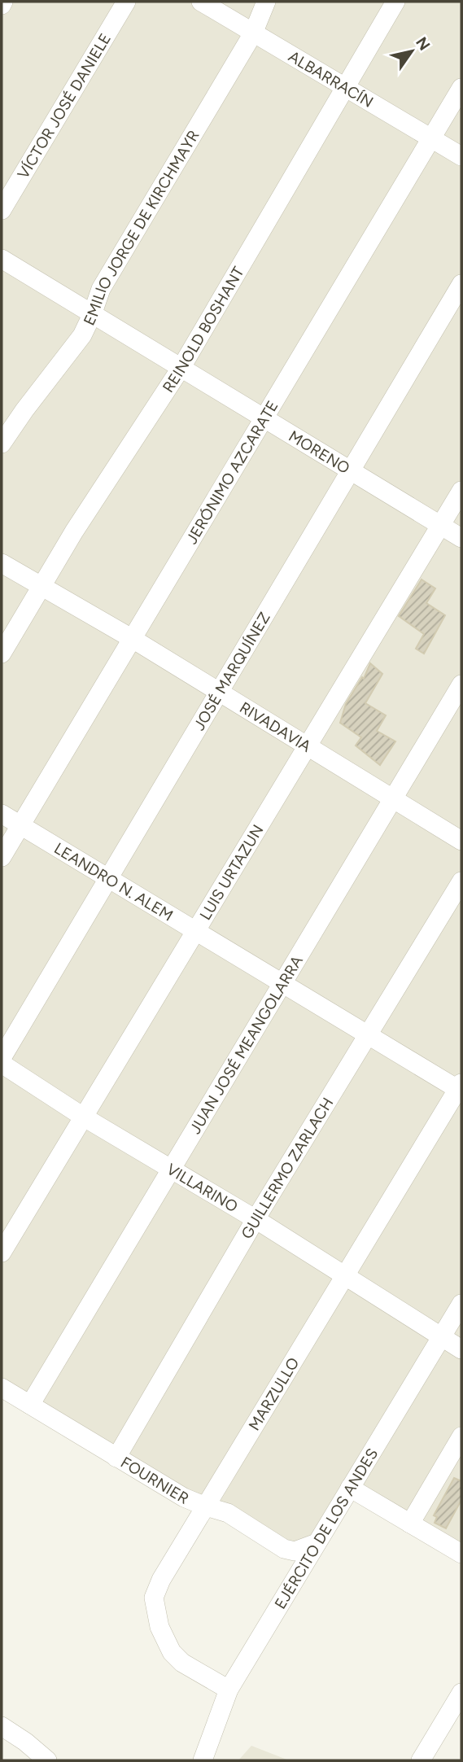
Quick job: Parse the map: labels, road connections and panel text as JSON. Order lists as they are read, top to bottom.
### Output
{
  "streets": {
    "street": [
      "ALBARRACÍN",
      "VÍCTOR JOSÉ DANIELE",
      "EMILIO JORGE DE KIRCHMAYR",
      "REINOLD BOSHANT",
      "MORENO",
      "JERÓNIMO AZCARATE",
      "JOSÉ MARQUÍNEZ",
      "RIVADAVIA",
      "LUIS URTAZUN",
      "LEANDRO N. ALEM",
      "JUAN JOSÉ MEANGOLARRA",
      "GUILLERMO ZARLACH",
      "VILLARINO",
      "MARZULLO",
      "FOURNIER",
      "EJÉRCITO DE LOS ANDES"
    ]
  },
  "crossings": [
    ["ALBARRACÍN", "EMILIO JORGE DE KIRCHMAYR"],
    ["ALBARRACÍN", "REINOLD BOSHANT"],
    ["ALBARRACÍN", "JERÓNIMO AZCARATE"],
    ["EMILIO JORGE DE KIRCHMAYR", "MORENO"],
    ["REINOLD BOSHANT", "MORENO"],
    ["REINOLD BOSHANT", "RIVADAVIA"],
    ["MORENO", "JERÓNIMO AZCARATE"],
    ["MORENO", "JOSÉ MARQUÍNEZ"],
    ["MORENO", "LUIS URTAZUN"],
    ["JERÓNIMO AZCARATE", "RIVADAVIA"],
    ["JERÓNIMO AZCARATE", "LEANDRO N. ALEM"],
    ["JOSÉ MARQUÍNEZ", "RIVADAVIA"],
    ["JOSÉ MARQUÍNEZ", "LEANDRO N. ALEM"],
    ["RIVADAVIA", "LUIS URTAZUN"],
    ["RIVADAVIA", "JUAN JOSÉ MEANGOLARRA"],
    ["LUIS URTAZUN", "LEANDRO N. ALEM"],
    ["LUIS URTAZUN", "VILLARINO"],
    ["LEANDRO N. ALEM", "JUAN JOSÉ MEANGOLARRA"],
    ["LEANDRO N. ALEM", "GUILLERMO ZARLACH"],
    ["LEANDRO N. ALEM", "MARZULLO"],
    ["JUAN JOSÉ MEANGOLARRA", "VILLARINO"],
    ["JUAN JOSÉ MEANGOLARRA", "FOURNIER"],
    ["GUILLERMO ZARLACH", "VILLARINO"],
    ["GUILLERMO ZARLACH", "FOURNIER"],
    ["VILLARINO", "MARZULLO"],
    ["VILLARINO", "EJÉRCITO DE LOS ANDES"],
    ["MARZULLO", "FOURNIER"],
    ["MARZULLO", "EJÉRCITO DE LOS ANDES"],
    ["FOURNIER", "EJÉRCITO DE LOS ANDES"]
  ],
  "north": "top right"
}
